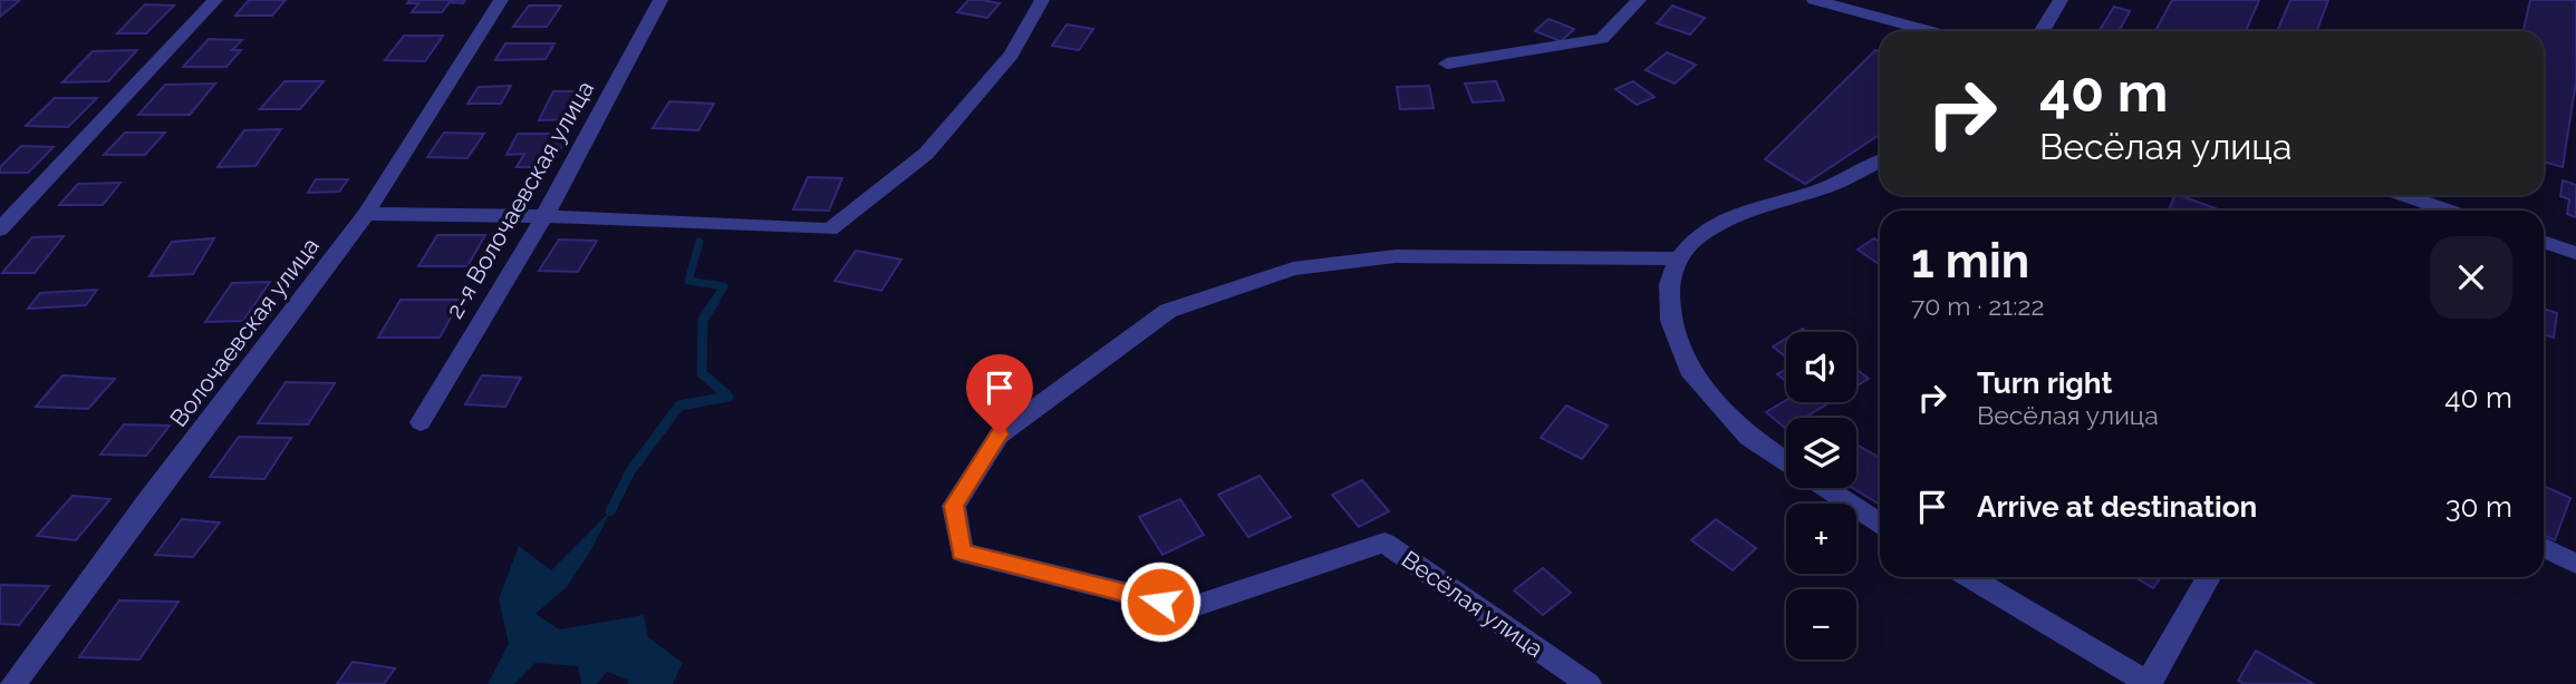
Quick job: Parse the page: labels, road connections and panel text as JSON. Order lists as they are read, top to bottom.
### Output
{
  "streets": {
    "street": ["2-я Волочаевская улица", "Волочаевская улица", "Весёлая улица"]
  },
  "page": {
    "turn": ["40 m", "Весёлая улица"],
    "heading": ["1 min", "70 m · 21:22"],
    "map_buttons": ["+", "−"],
    "list": [
      {
        "name": "Turn right",
        "note": "Весёлая улица",
        "value": "40 m"
      },
      {
        "name": "Arrive at destination",
        "value": "30 m"
      }
    ]
  }
}
